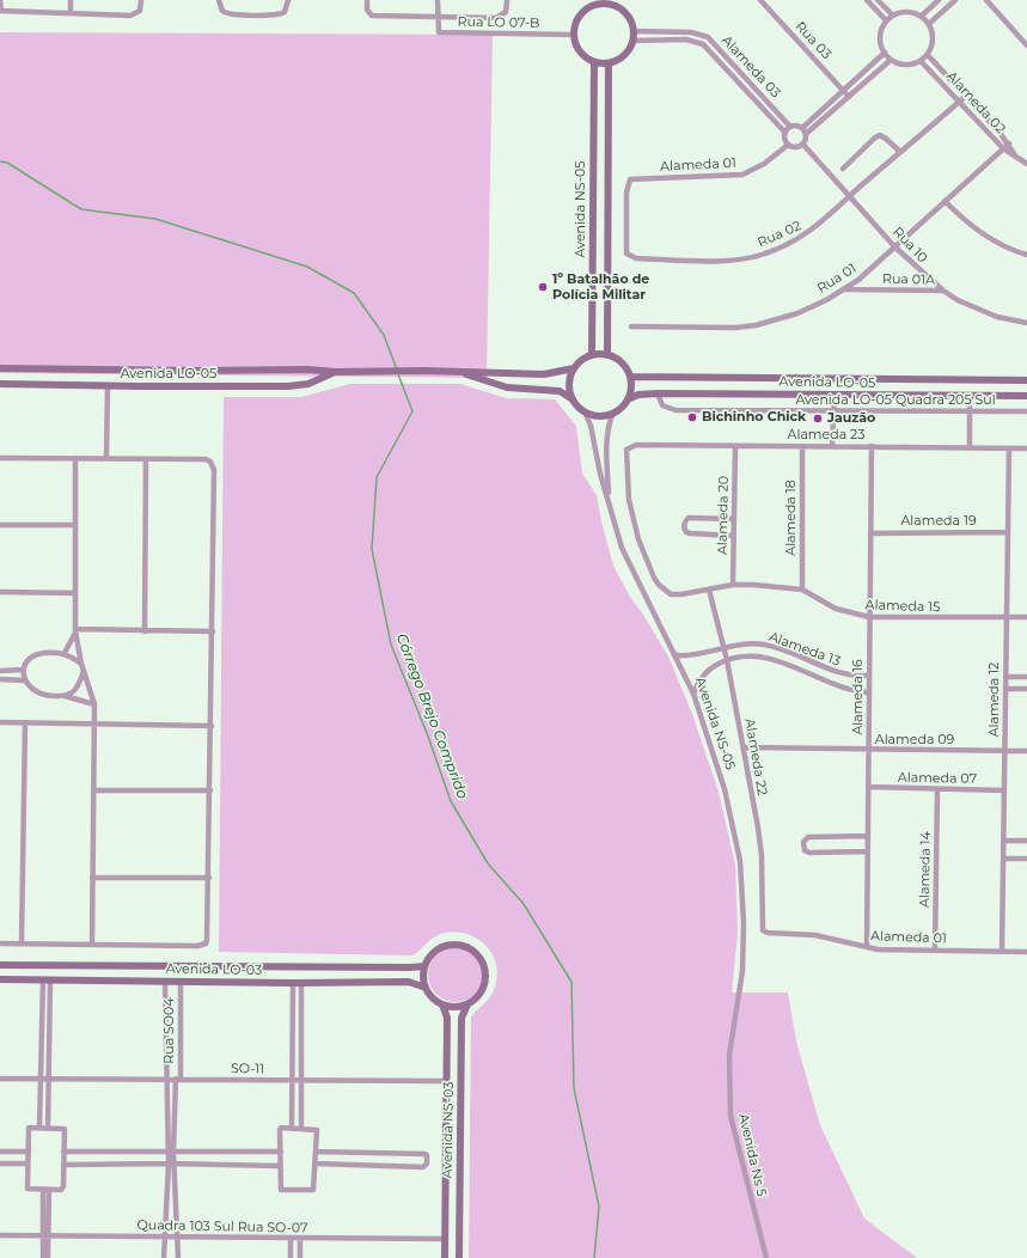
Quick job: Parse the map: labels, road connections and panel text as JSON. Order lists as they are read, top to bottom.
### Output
{
  "streets": {
    "street": [
      "Rua LO 07-B",
      "Rua 03",
      "Alameda 03",
      "Alameda 02",
      "Alameda 01",
      "Avenida NS-05",
      "Rua 02",
      "Rua 10",
      "Rua 01",
      "Rua 01A",
      "Avenida LO-05",
      "Avenida LO-05 Quadra 205 Sul",
      "Alameda 23",
      "Alameda 20",
      "Alameda 18",
      "Alameda 19",
      "Alameda 15",
      "Alameda 13",
      "Alameda 16",
      "Alameda 12",
      "Alameda 09",
      "Alameda 22",
      "Alameda 07",
      "Alameda 14",
      "Avenida LO-03",
      "Rua SO04",
      "SO-11",
      "Avenida NS-03",
      "Avenida Ns 5",
      "Quadra 103 Sul Rua SO-07"
    ]
  },
  "crossings": [
    ["Rua LO 07-B", "Alameda 03"],
    ["Rua LO 07-B", "Avenida NS-05"],
    ["Alameda 03", "Alameda 01"],
    ["Alameda 03", "Avenida NS-05"],
    ["Alameda 03", "Rua 10"],
    ["Alameda 02", "Rua 02"],
    ["Alameda 02", "Rua 01"],
    ["Alameda 01", "Rua 02"],
    ["Alameda 01", "Rua 10"],
    ["Alameda 01", "Alameda 16"],
    ["Alameda 01", "Alameda 12"],
    ["Alameda 01", "Alameda 22"],
    ["Alameda 01", "Alameda 14"],
    ["Avenida NS-05", "Avenida LO-05"],
    ["Avenida NS-05", "Alameda 13"],
    ["Avenida NS-05", "Avenida Ns 5"],
    ["Rua 02", "Rua 10"],
    ["Rua 10", "Rua 01"],
    ["Rua 10", "Rua 01A"],
    ["Rua 01", "Rua 01A"],
    ["Avenida LO-05", "Avenida LO-05 Quadra 205 Sul"],
    ["Alameda 23", "Alameda 20"],
    ["Alameda 23", "Alameda 18"],
    ["Alameda 23", "Alameda 15"],
    ["Alameda 23", "Alameda 16"],
    ["Alameda 23", "Alameda 12"],
    ["Alameda 20", "Alameda 15"],
    ["Alameda 18", "Alameda 15"],
    ["Alameda 19", "Alameda 16"],
    ["Alameda 19", "Alameda 12"],
    ["Alameda 15", "Alameda 16"],
    ["Alameda 15", "Alameda 12"],
    ["Alameda 15", "Alameda 22"],
    ["Alameda 13", "Alameda 16"],
    ["Alameda 13", "Alameda 22"],
    ["Alameda 16", "Alameda 09"],
    ["Alameda 16", "Alameda 07"],
    ["Alameda 12", "Alameda 09"],
    ["Alameda 12", "Alameda 07"],
    ["Alameda 09", "Alameda 22"],
    ["Alameda 07", "Alameda 14"],
    ["Avenida LO-03", "Rua SO04"],
    ["Avenida LO-03", "Avenida NS-03"],
    ["Rua SO04", "SO-11"],
    ["SO-11", "Avenida NS-03"],
    ["Avenida NS-03", "Quadra 103 Sul Rua SO-07"]
  ],
  "water": ["Córrego Brejo Comprido"],
  "places": ["1º Batalhão de Polícia Militar", "Bichinho Chick", "Jauzão"]
}
